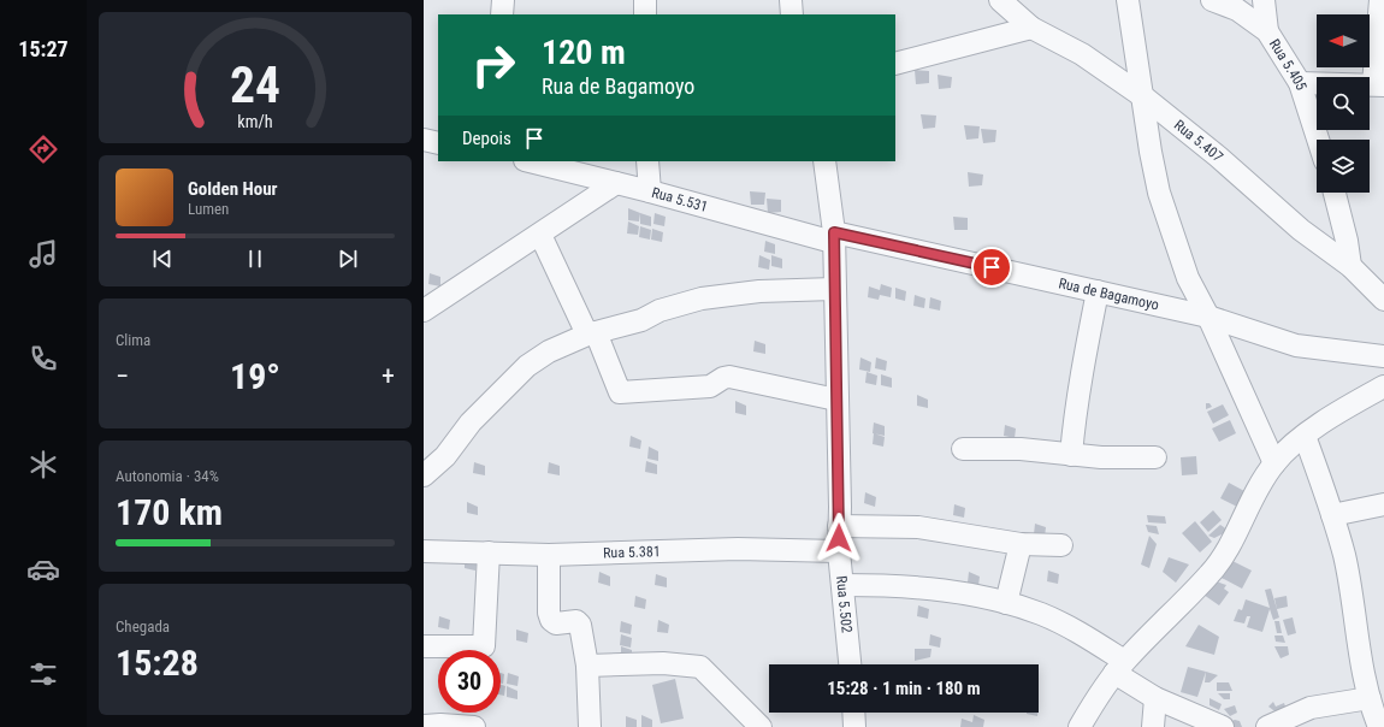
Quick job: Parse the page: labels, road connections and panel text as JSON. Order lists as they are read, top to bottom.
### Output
{
  "streets": {
    "street": [
      "Rua 5.405",
      "Rua 5.407",
      "Rua 5.531",
      "Rua de Bagamoyo",
      "Rua 5.381",
      "Rua 5.502"
    ]
  },
  "crossings": [
    ["Rua 5.531", "Rua de Bagamoyo"],
    ["Rua 5.531", "Rua 5.502"],
    ["Rua de Bagamoyo", "Rua 5.502"],
    ["Rua 5.381", "Rua 5.502"]
  ],
  "north": "left",
  "page": {
    "tabs": "15:27",
    "turn": ["120 m", "Rua de Bagamoyo"],
    "then": "Depois",
    "song": ["Golden Hour", "Lumen"],
    "tile": [
      "Clima",
      ["Autonomia · 34%", "170 km"],
      ["Chegada", "15:28"]
    ],
    "heat": ["−", "19°", "+"],
    "limit": "30",
    "trip": "15:28 · 1 min · 180 m",
    "gauge": ["24", "km/h"]
  }
}
